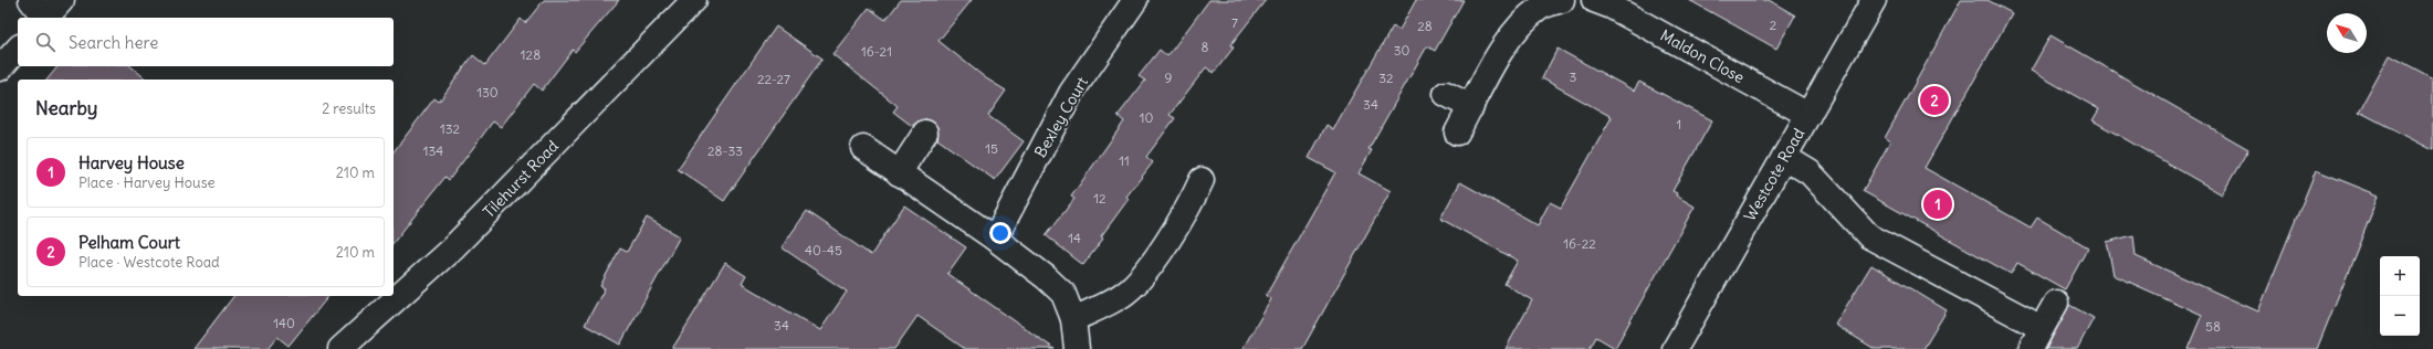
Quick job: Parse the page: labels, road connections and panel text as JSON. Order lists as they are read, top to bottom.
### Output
{
  "streets": {
    "street": [
      "Maldon Close",
      "Bexley Court",
      "Westcote Road",
      "Tilehurst Road"
    ]
  },
  "crossings": [
    ["Maldon Close", "Westcote Road"]
  ],
  "house_numbers": [
    "7",
    "2",
    "28",
    "8",
    "30",
    "16-21",
    "128",
    "3",
    "9",
    "32",
    "22-27",
    "130",
    "34",
    "10",
    "1",
    "132",
    "15",
    "134",
    "28-33",
    "11",
    "12",
    "14",
    "16-22",
    "40-45",
    "140",
    "34",
    "58"
  ],
  "north": "top left",
  "page": {
    "search": "Search here",
    "heading": ["Nearby", "2 results"],
    "pins": ["2", "1"],
    "list": [
      {
        "mark": "1",
        "name": "Harvey House",
        "note": "Place · Harvey House",
        "value": "210 m"
      },
      {
        "mark": "2",
        "name": "Pelham Court",
        "note": "Place · Westcote Road",
        "value": "210 m"
      }
    ],
    "map_buttons": ["+", "−"]
  }
}
